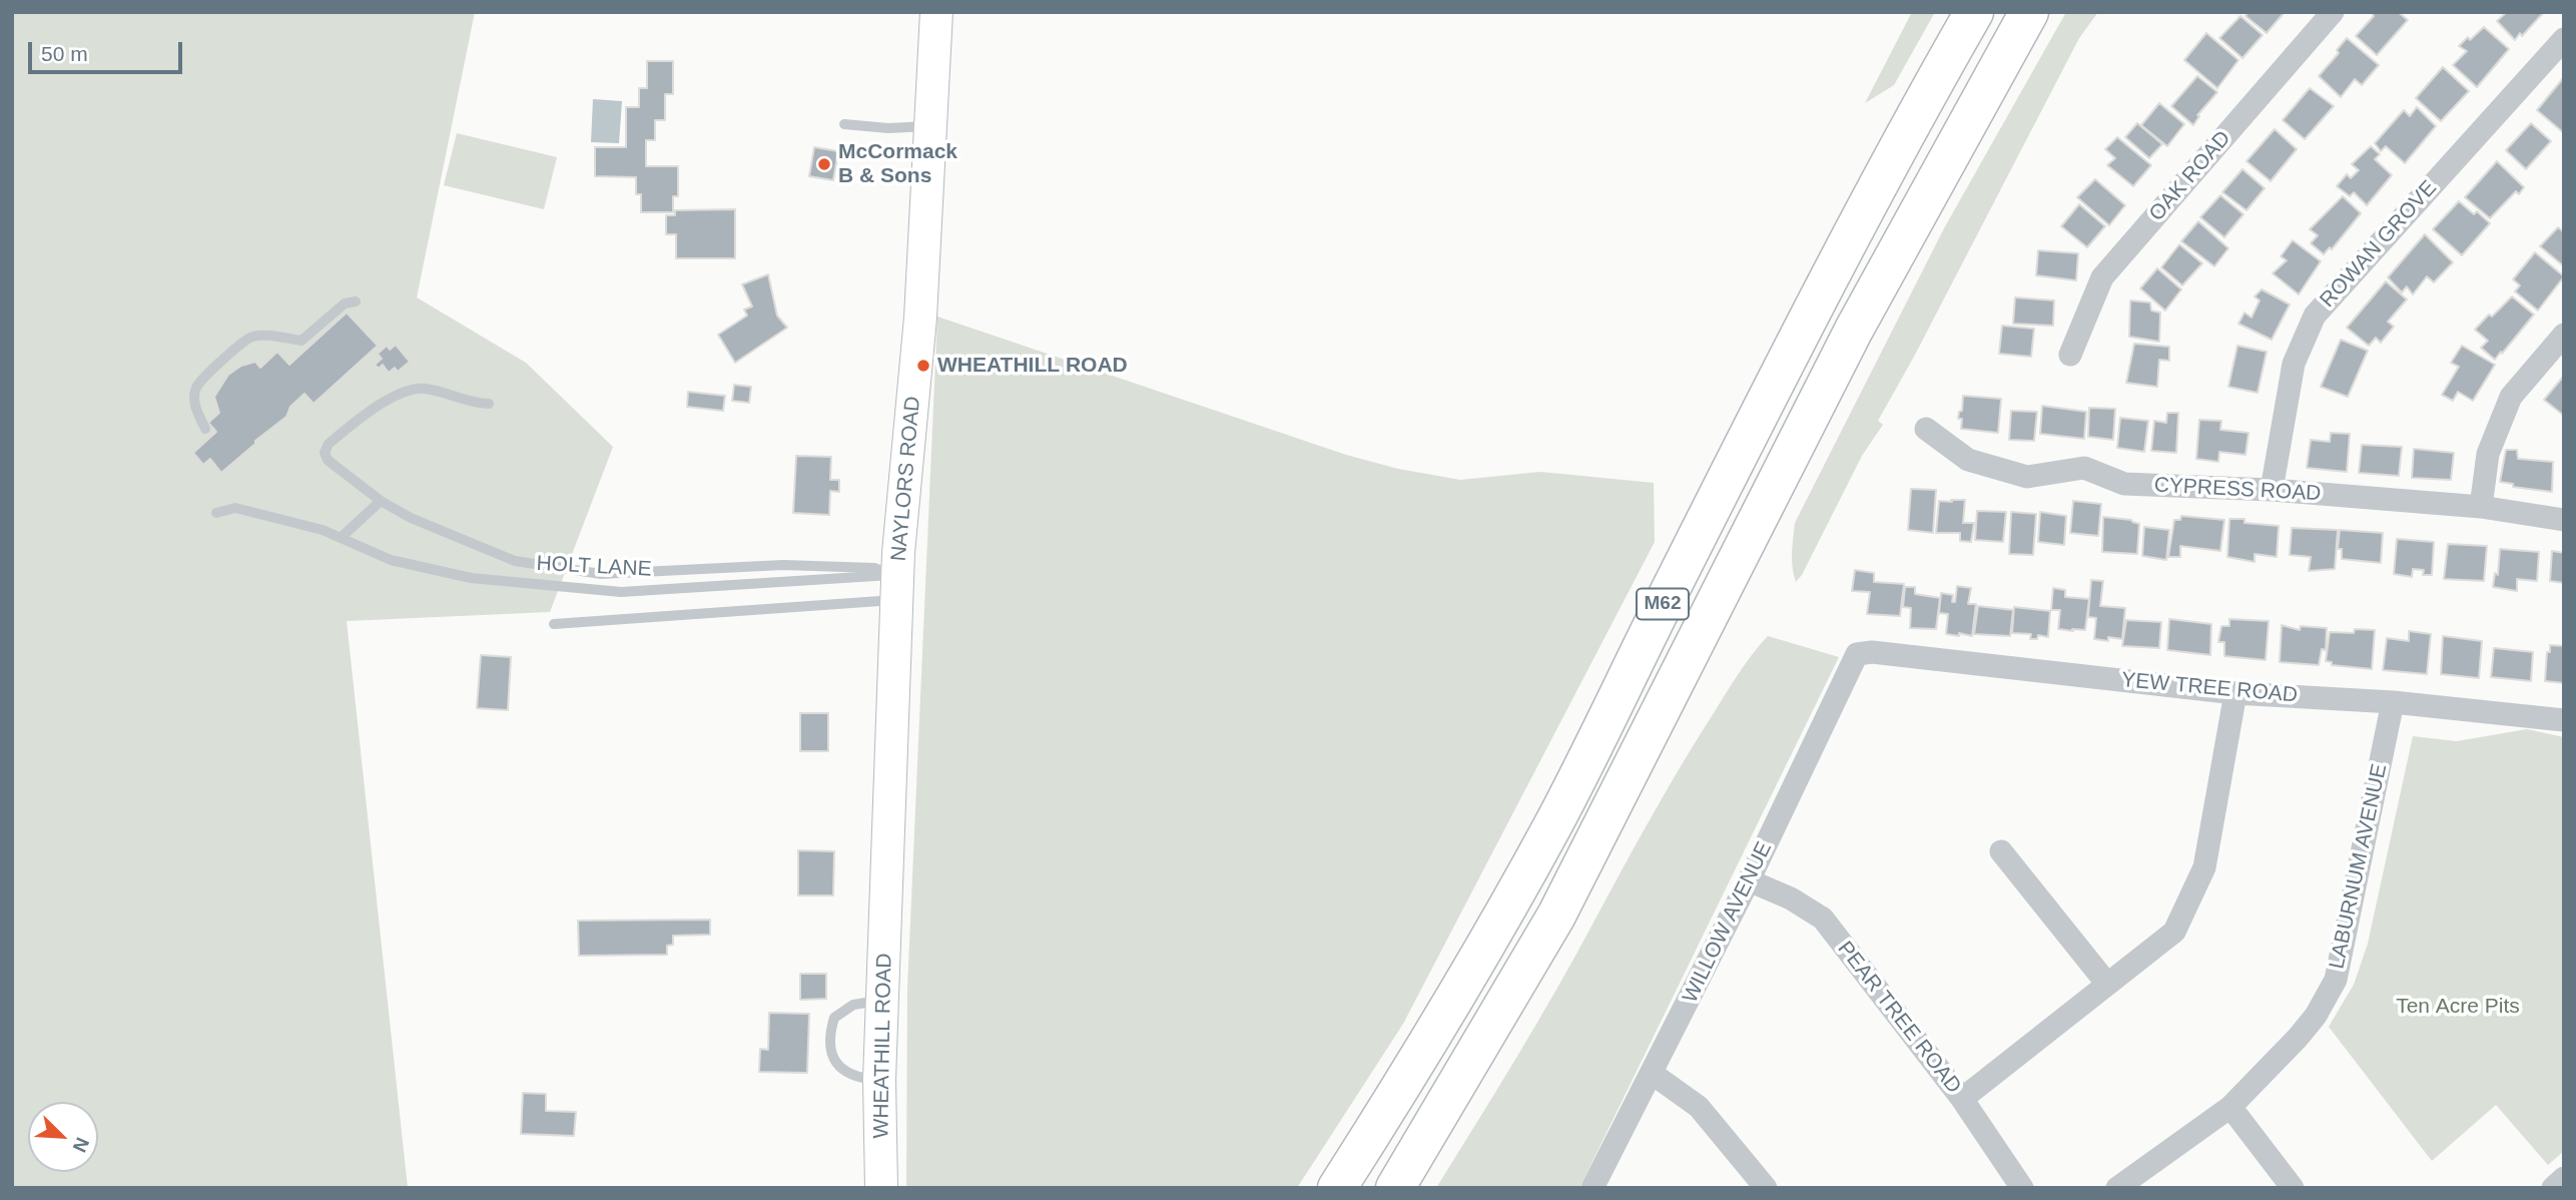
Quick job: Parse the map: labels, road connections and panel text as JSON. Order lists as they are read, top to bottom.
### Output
{
  "streets": {
    "highway": ["M62"],
    "street": [
      "OAK ROAD",
      "ROWAN GROVE",
      "NAYLORS ROAD",
      "CYPRESS ROAD",
      "YEW TREE ROAD",
      "LABURNUM AVENUE",
      "WILLOW AVENUE",
      "PEAR TREE ROAD",
      "WHEATHILL ROAD"
    ],
    "lane": ["HOLT LANE"]
  },
  "crossings": [
    ["ROWAN GROVE", "CYPRESS ROAD"],
    ["NAYLORS ROAD", "HOLT LANE"],
    ["NAYLORS ROAD", "WHEATHILL ROAD"],
    ["YEW TREE ROAD", "LABURNUM AVENUE"],
    ["YEW TREE ROAD", "WILLOW AVENUE"],
    ["WILLOW AVENUE", "PEAR TREE ROAD"]
  ],
  "parks": ["Ten Acre Pits"],
  "places": ["McCormack B & Sons", "WHEATHILL ROAD"],
  "scale_bar": "50 m",
  "north": "bottom right"
}
